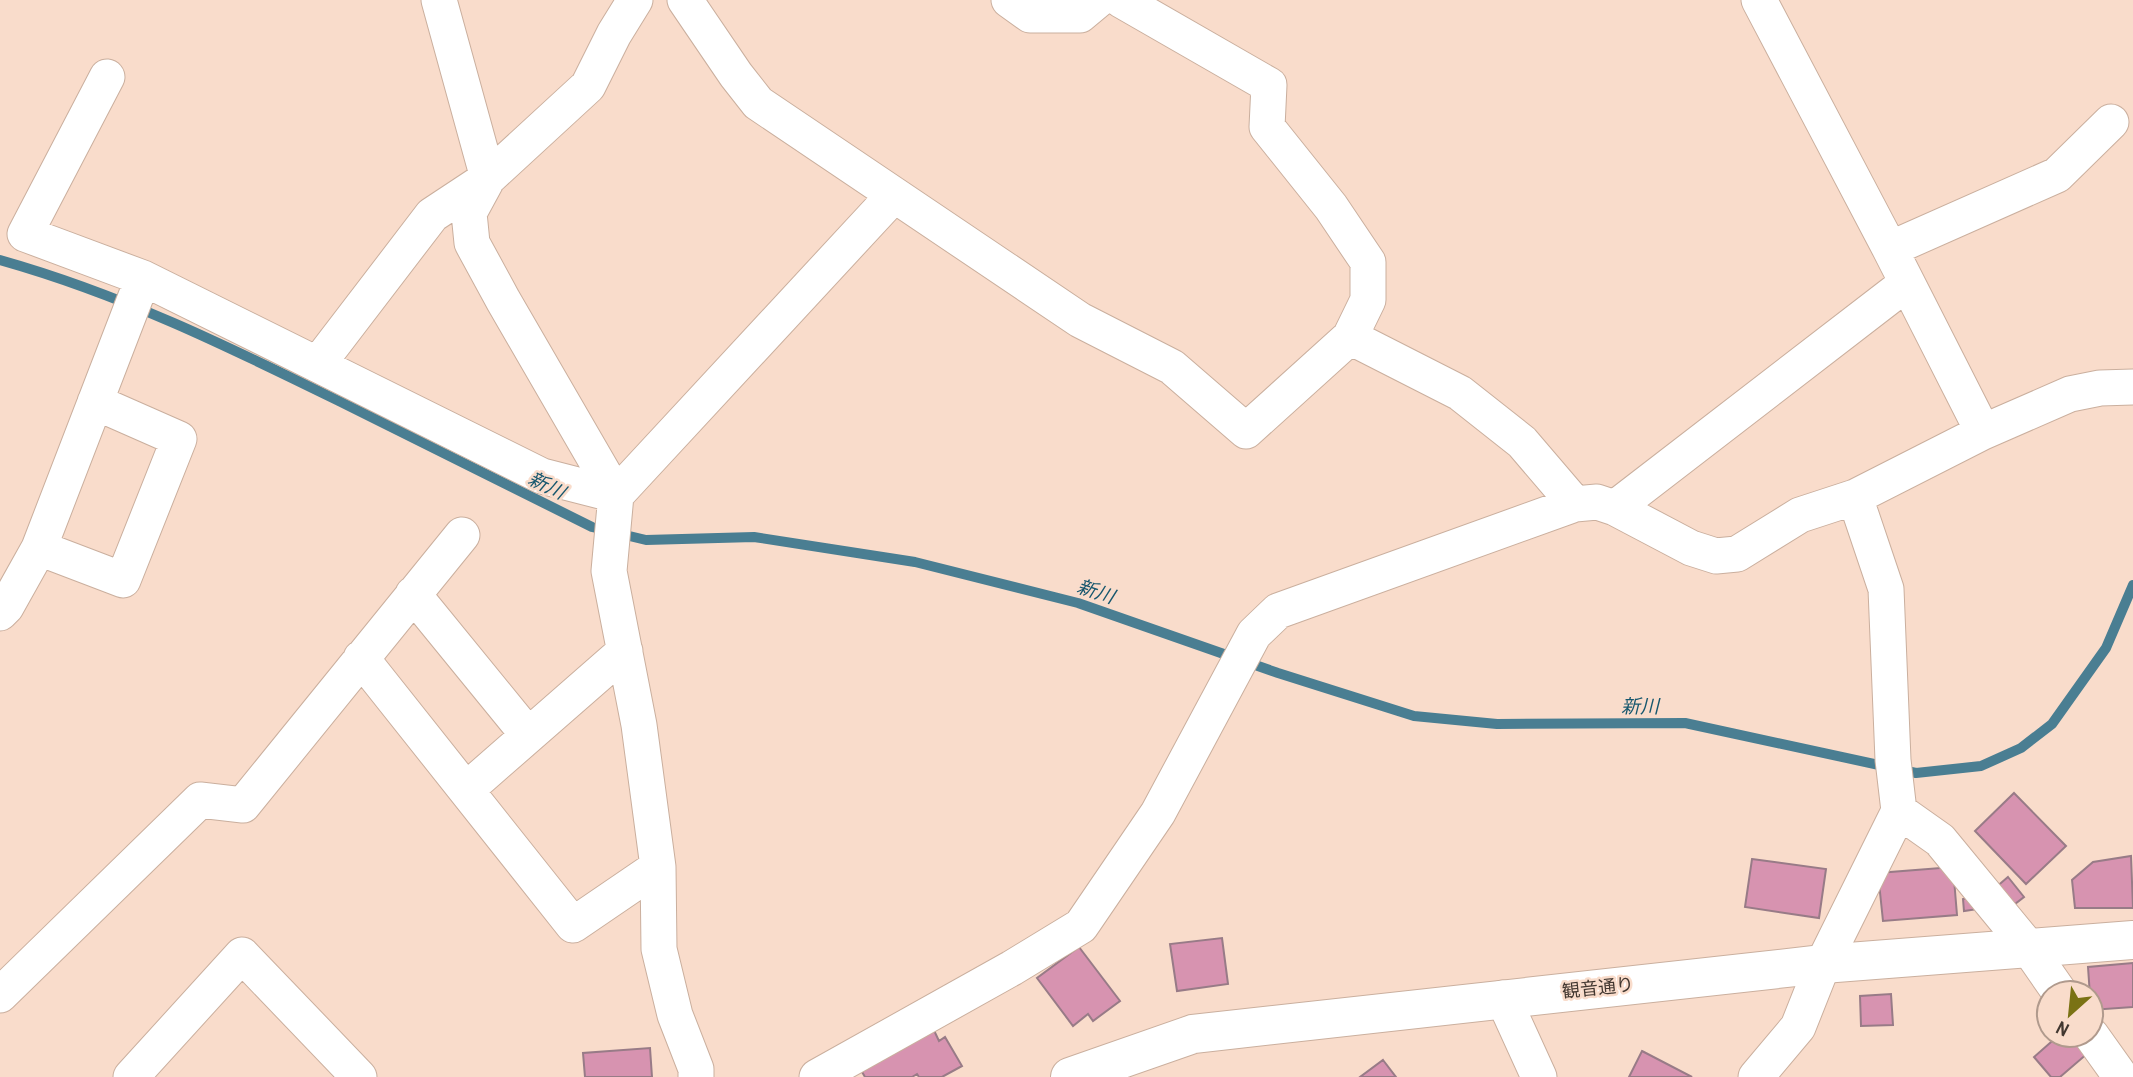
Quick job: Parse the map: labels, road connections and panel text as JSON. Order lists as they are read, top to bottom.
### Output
{
  "streets": {
    "street": ["観音通り"]
  },
  "water": ["新川"],
  "north": "bottom left"
}
